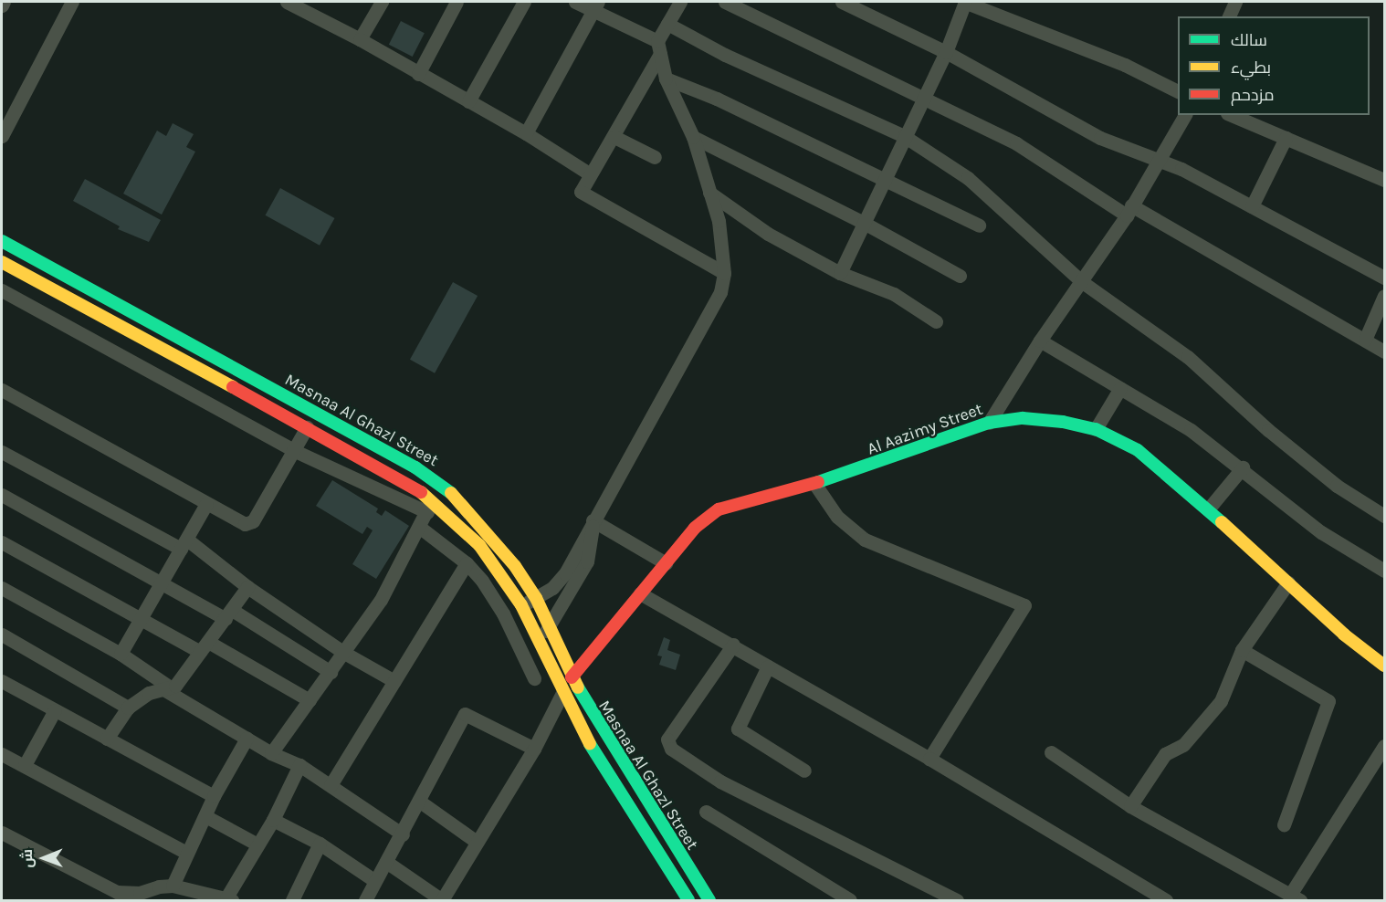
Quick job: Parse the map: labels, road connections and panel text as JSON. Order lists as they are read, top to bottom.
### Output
{
  "streets": {
    "street": ["Masnaa Al Ghazl Street", "Al Aazimy Street"]
  },
  "crossings": [
    ["Masnaa Al Ghazl Street", "Al Aazimy Street"]
  ],
  "legend": ["سالك", "بطيء", "مزدحم"],
  "north": "left"
}
